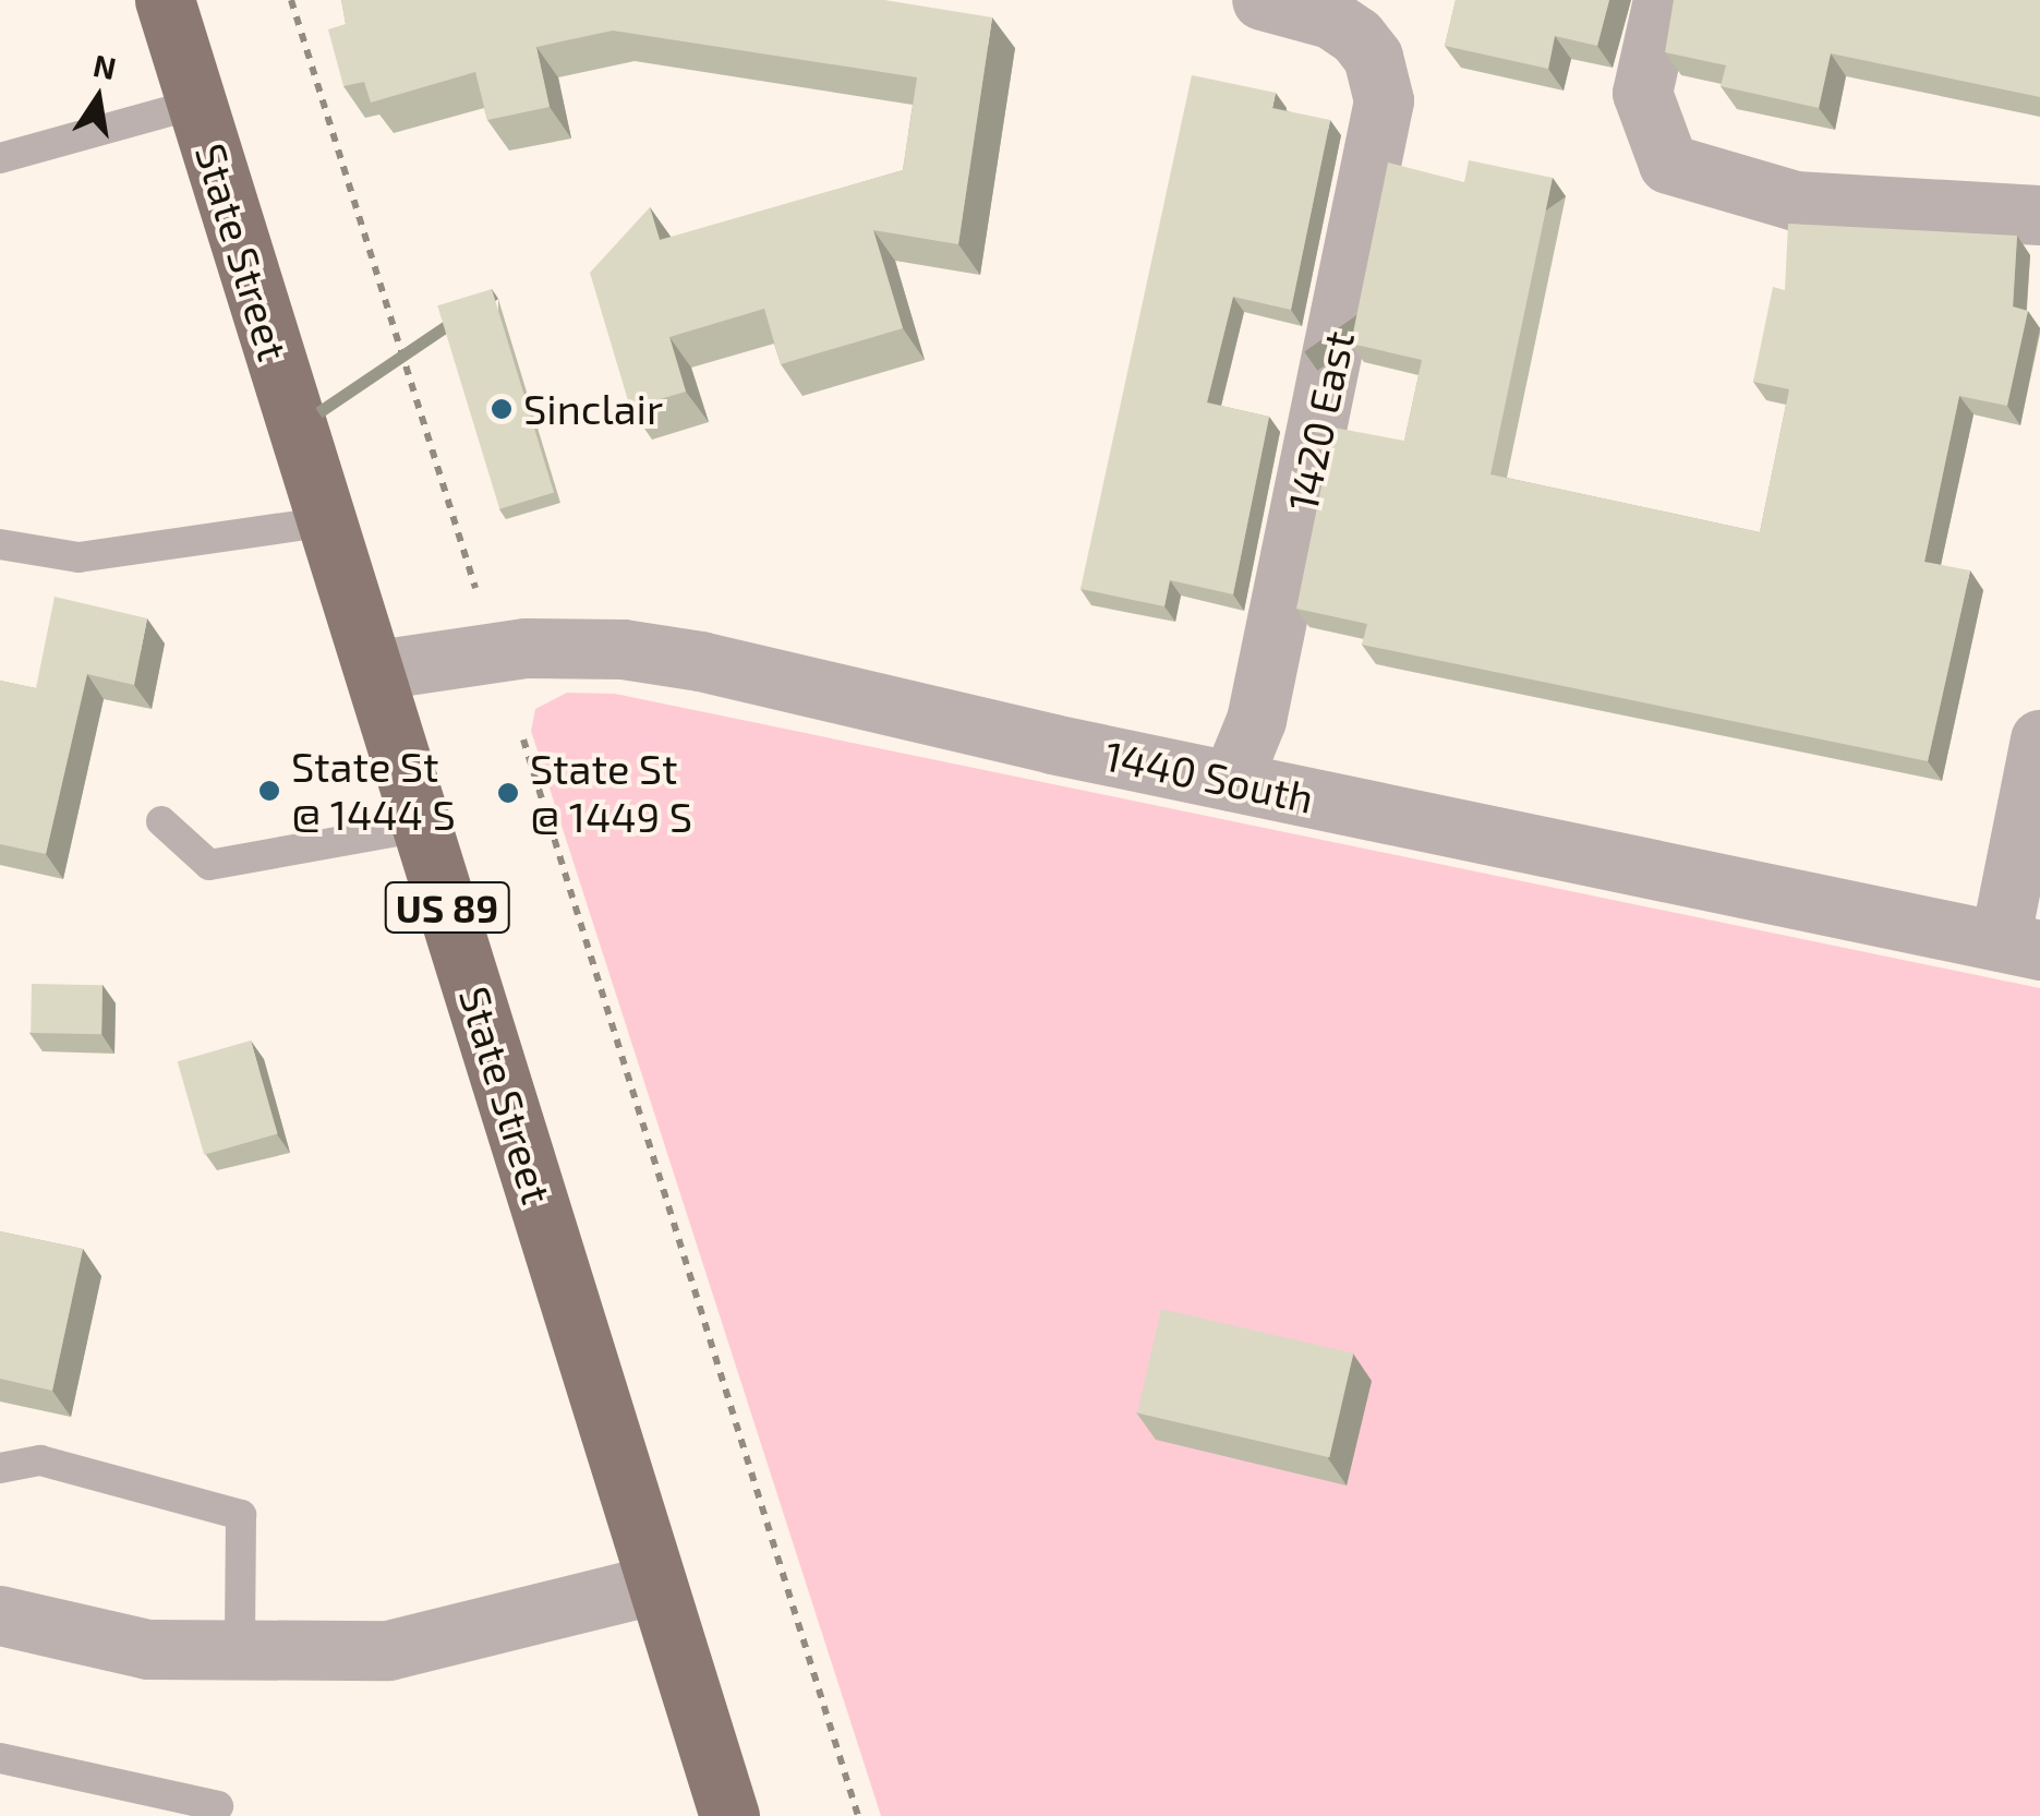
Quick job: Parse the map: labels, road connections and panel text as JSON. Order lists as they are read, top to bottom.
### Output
{
  "streets": {
    "main road": ["State Street", "US 89"],
    "street": ["1420 East", "1440 South"]
  },
  "crossings": [
    ["State Street", "1440 South"],
    ["1420 East", "1440 South"]
  ],
  "places": ["Sinclair", "State St @ 1444 S", "State St @ 1449 S"],
  "north": "top"
}
